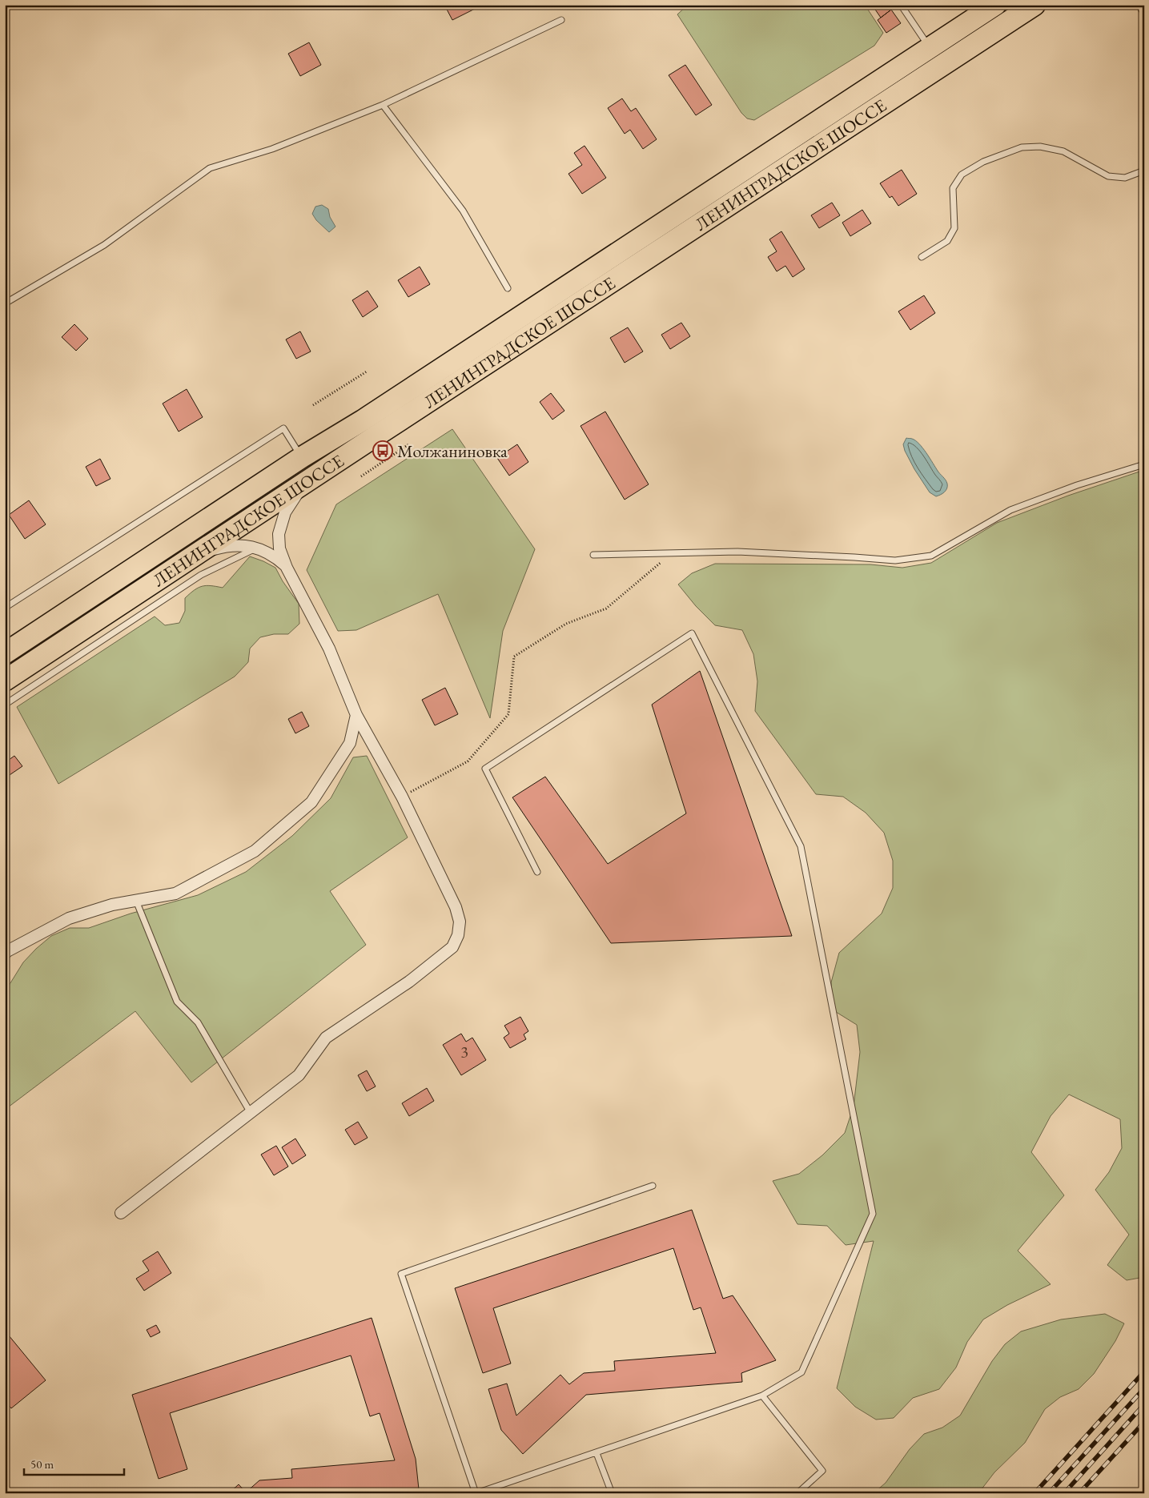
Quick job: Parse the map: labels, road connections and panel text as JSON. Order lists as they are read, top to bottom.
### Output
{
  "streets": {
    "highway": ["ЛЕНИНГРАДСКОЕ ШОССЕ"]
  },
  "places": {
    "bus stop": ["Молжаниновка"]
  },
  "house_numbers": ["3"],
  "scale_bar": "50 m"
}
